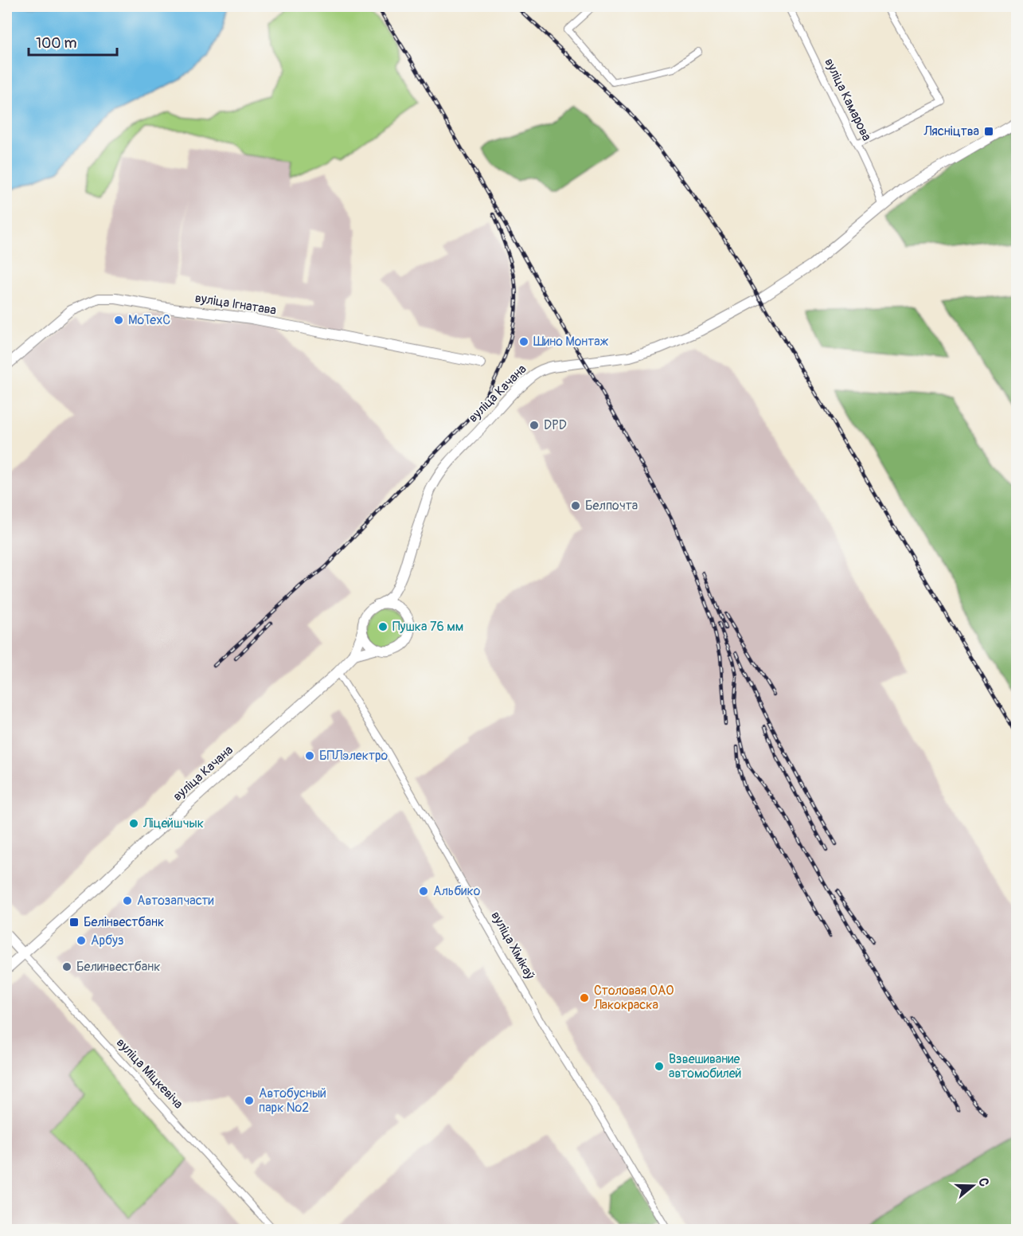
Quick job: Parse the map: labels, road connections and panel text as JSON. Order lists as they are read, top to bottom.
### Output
{
  "streets": {
    "main road": ["вуліца Ігнатава", "вуліца Качана", "вуліца Міцкевіча"],
    "street": ["вуліца Камарова", "вуліца Хімікаў"]
  },
  "crossings": [
    ["вуліца Камарова", "вуліца Качана"],
    ["вуліца Качана", "вуліца Хімікаў"],
    ["вуліца Качана", "вуліца Міцкевіча"]
  ],
  "places": {
    "transit": ["Лясніцтва", "Белінвестбанк"],
    "other": [
      "MoTexC",
      "Шино Монтаж",
      "DPD",
      "Белпочта",
      "Пушка 76 мм",
      "БПЛэлектро",
      "Ліцейшчык",
      "Альбико",
      "Автозапчасти",
      "Арбуз",
      "Белинвестбанк",
      "Столовая ОАО Лакокраска",
      "Взвешивание автомобилей",
      "Автобусный парк №2"
    ]
  },
  "scale_bar": "100 m",
  "north": "right"
}
